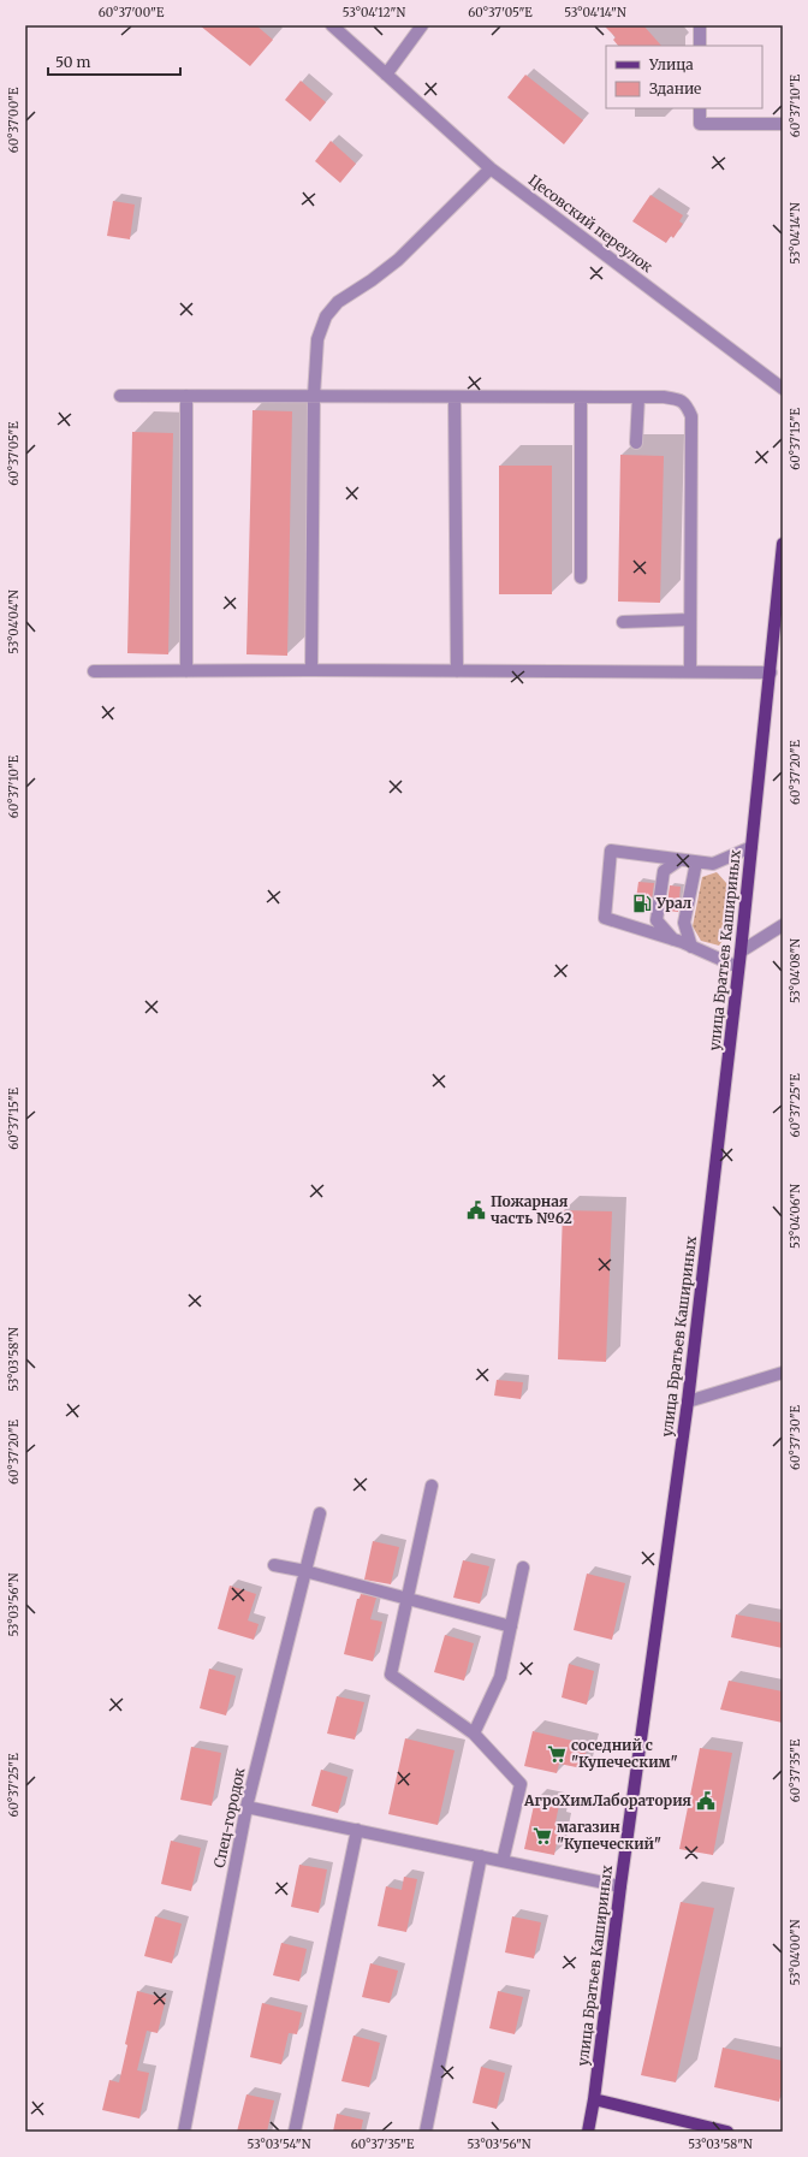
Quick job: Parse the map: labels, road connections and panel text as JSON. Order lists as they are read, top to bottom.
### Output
{
  "streets": {
    "main road": ["улица Братьев Кашириных"],
    "street": ["Цесовский переулок", "Спец-городок"]
  },
  "places": {
    "fuel station": ["Урал"],
    "public building": ["Пожарная часть №62", "АгроХимЛаборатория"],
    "supermarket": ["соседний с \"Купеческим\"", "магазин \"Купеческий\""]
  },
  "legend": ["Улица", "Здание"],
  "scale_bar": "50 m",
  "coordinates": [
    "60°37'00\"E",
    "53°04'12\"N",
    "60°37'05\"E",
    "53°04'14\"N",
    "60°37'10\"E",
    "60°37'15\"E",
    "53°04'04\"N",
    "60°37'20\"E",
    "53°04'08\"N",
    "60°37'25\"E",
    "53°04'06\"N",
    "53°03'58\"N",
    "60°37'30\"E",
    "53°03'56\"N",
    "60°37'35\"E",
    "53°04'00\"N",
    "53°03'54\"N"
  ]
}
